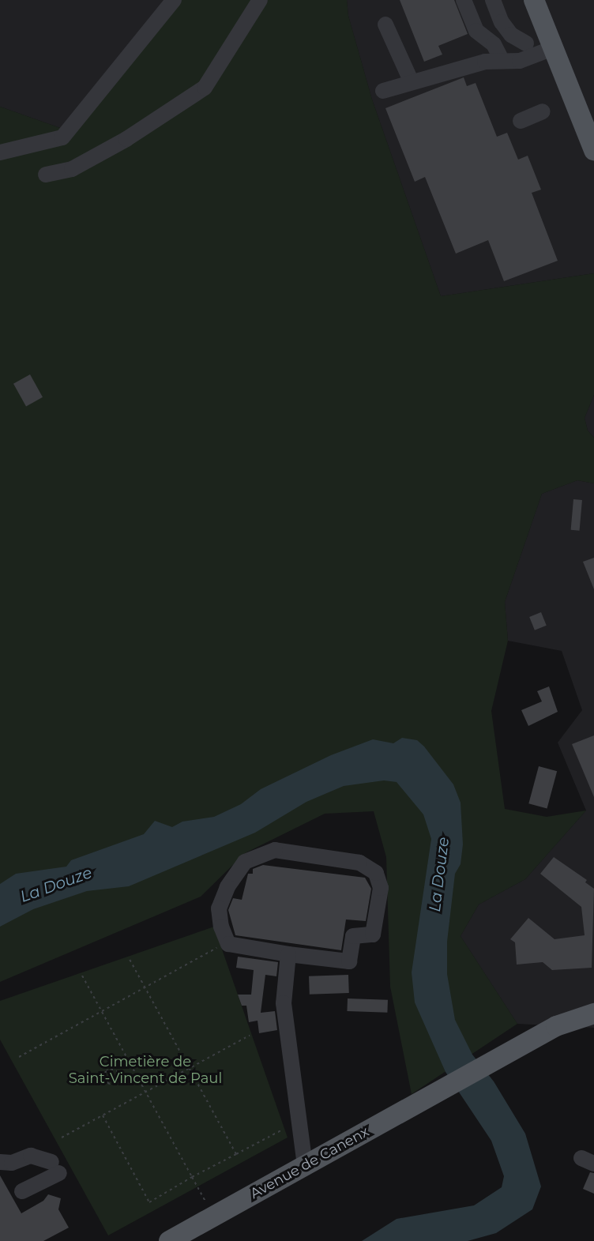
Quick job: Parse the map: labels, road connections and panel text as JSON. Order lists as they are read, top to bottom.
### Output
{
  "streets": {
    "main road": ["Avenue de Canenx"]
  },
  "water": ["La Douze"],
  "parks": ["Cimetière de Saint-Vincent de Paul"]
}
